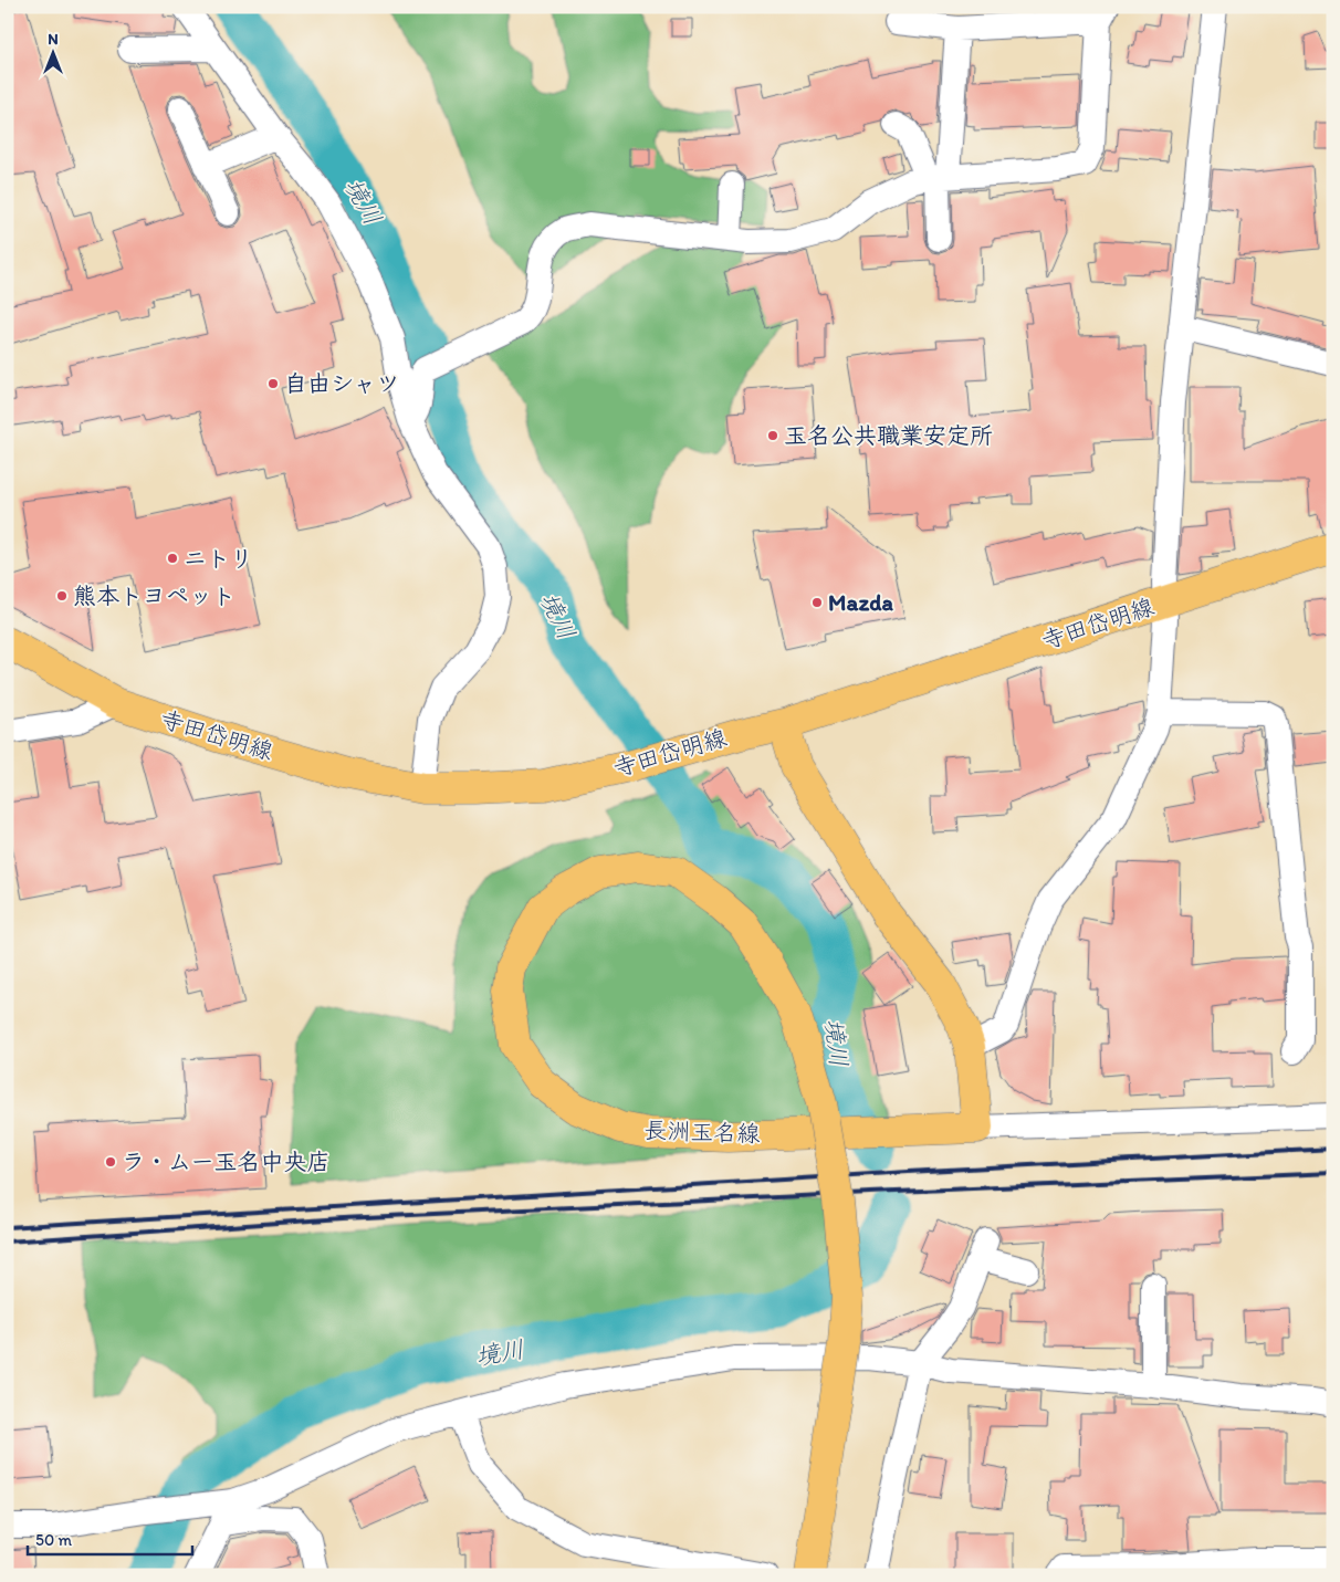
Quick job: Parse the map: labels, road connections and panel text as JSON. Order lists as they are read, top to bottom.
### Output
{
  "streets": {
    "main road": ["寺田岱明線", "長洲玉名線"]
  },
  "water": ["境川"],
  "places": [
    "自由シャツ",
    "玉名公共職業安定所",
    "ニトリ",
    "熊本トヨペット",
    "Mazda",
    "ラ・ムー玉名中央店"
  ],
  "scale_bar": "50 m",
  "north": "top"
}
